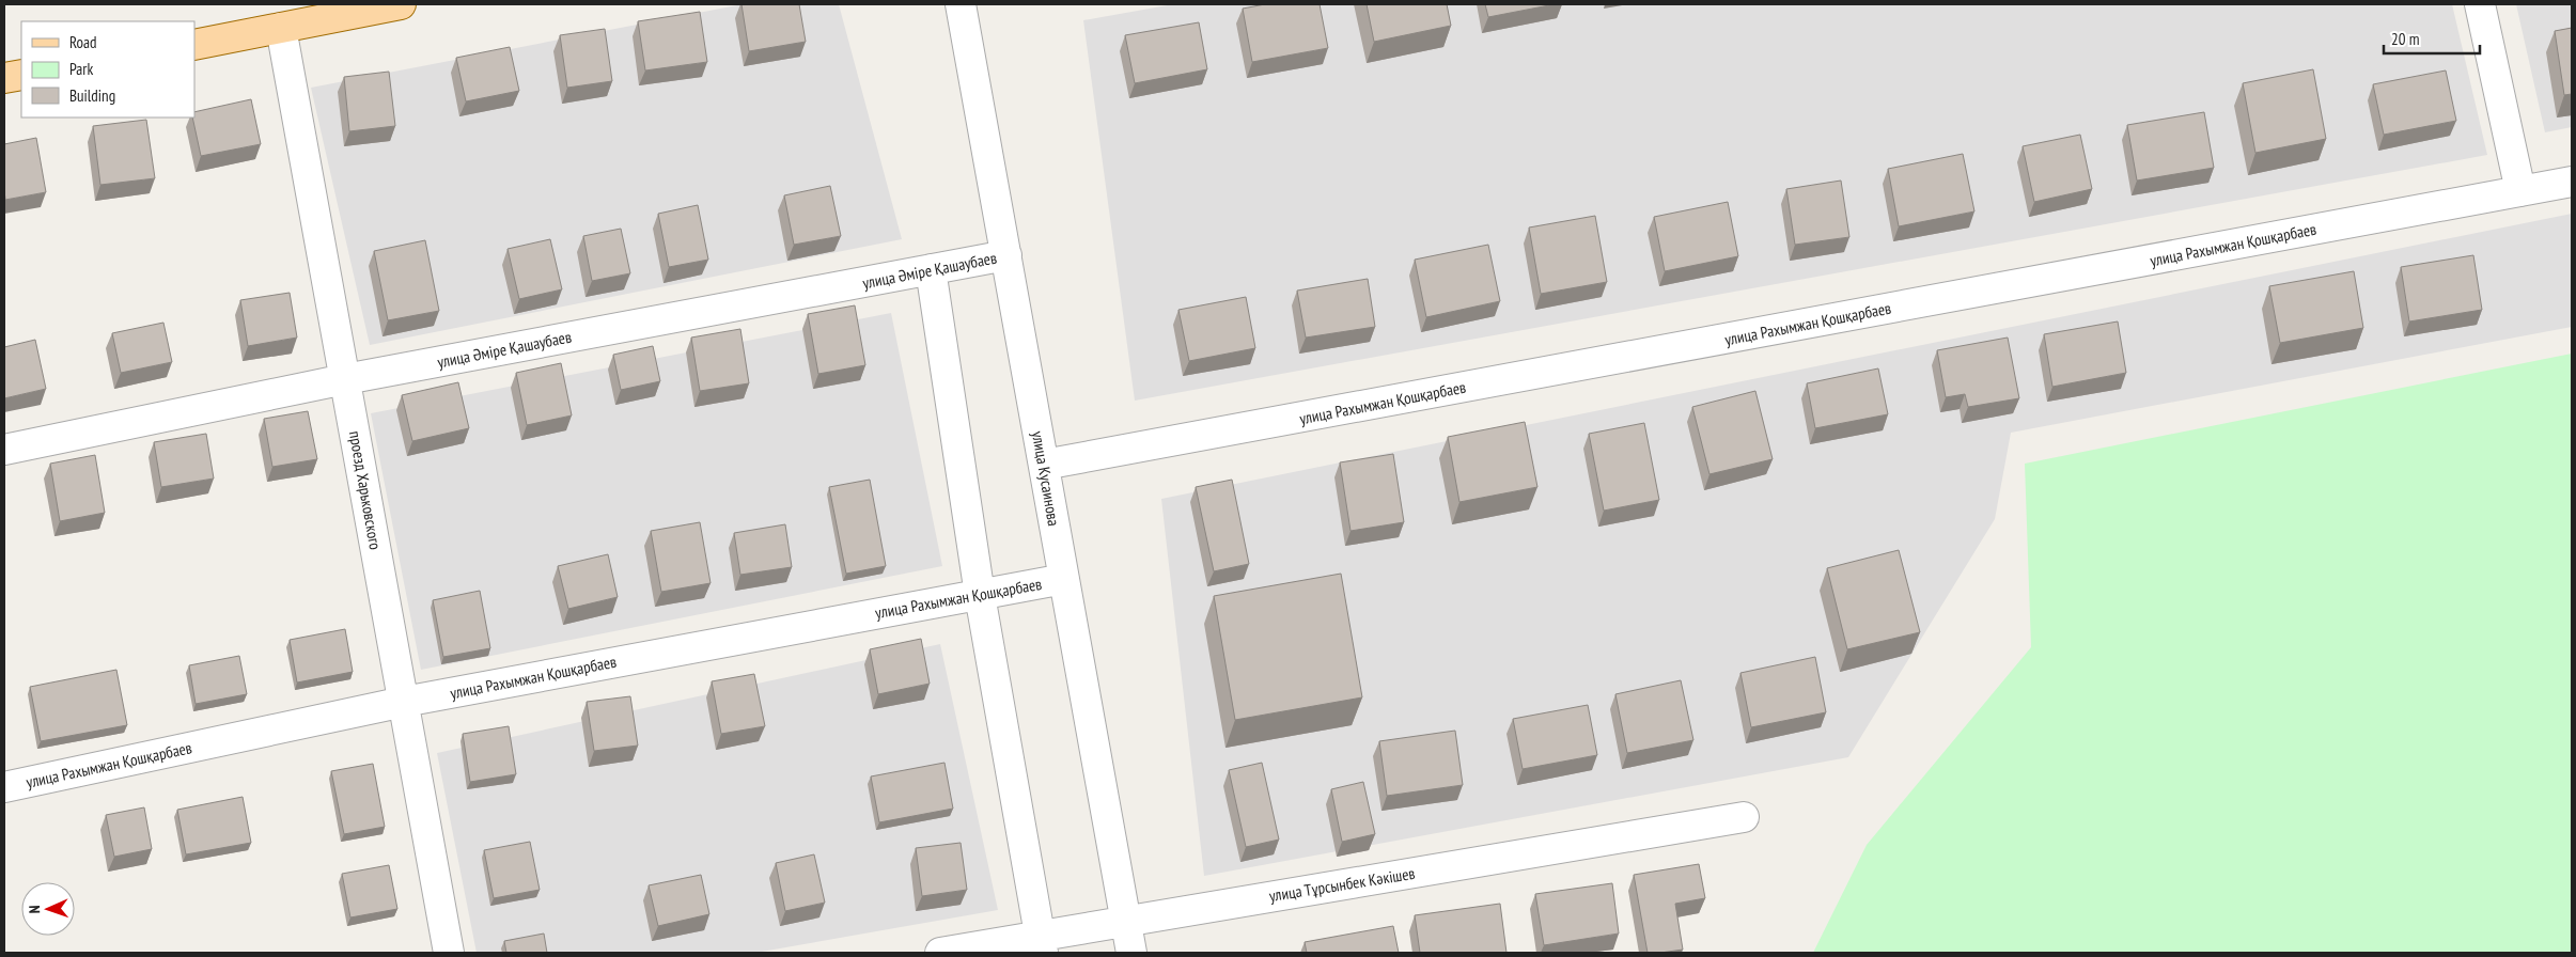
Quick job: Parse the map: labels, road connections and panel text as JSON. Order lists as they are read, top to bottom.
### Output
{
  "streets": {
    "street": [
      "улица Рахымжан Қошқарбаев",
      "улица Әміре Қашаубаев",
      "улица Кусаинова",
      "проезд Харьковского",
      "улица Тұрсынбек Кәкішев"
    ]
  },
  "crossings": [
    ["улица Рахымжан Қошқарбаев", "улица Кусаинова"],
    ["улица Рахымжан Қошқарбаев", "проезд Харьковского"],
    ["улица Әміре Қашаубаев", "улица Кусаинова"],
    ["улица Әміре Қашаубаев", "проезд Харьковского"],
    ["улица Кусаинова", "улица Тұрсынбек Кәкішев"]
  ],
  "legend": ["Road", "Park", "Building"],
  "scale_bar": "20 m",
  "north": "left"
}
